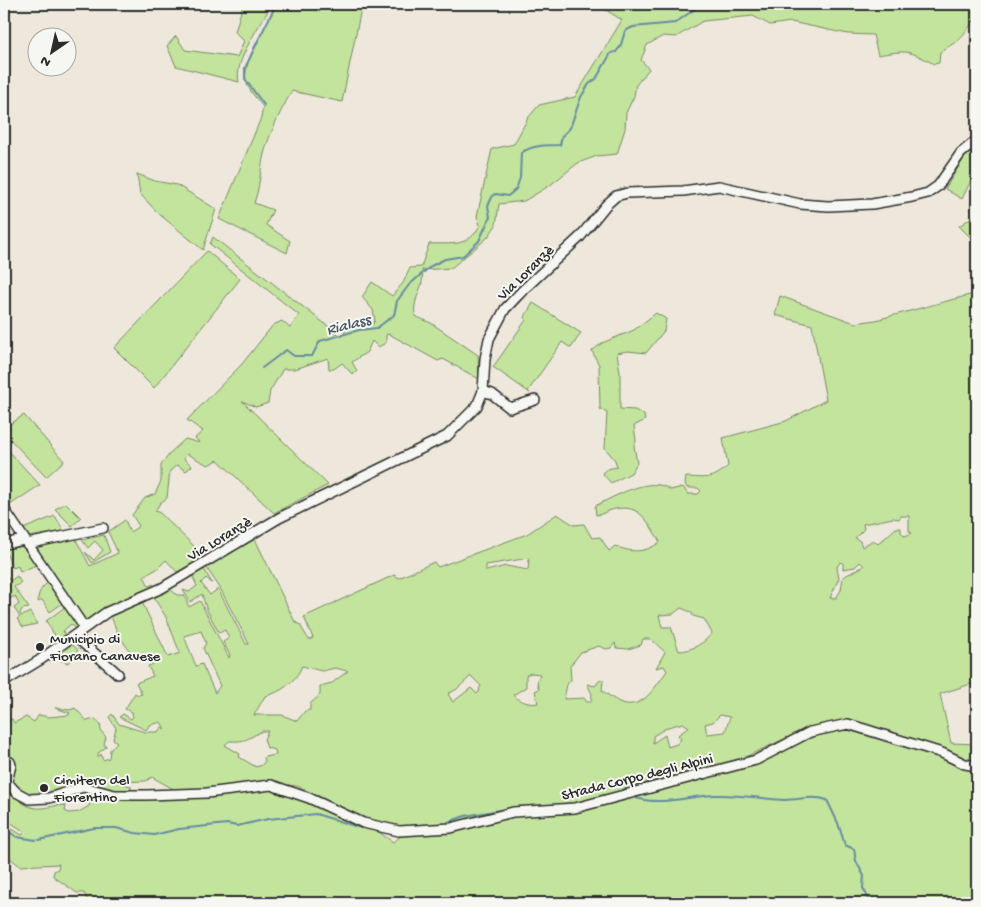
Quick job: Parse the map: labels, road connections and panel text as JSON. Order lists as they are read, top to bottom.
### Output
{
  "streets": {
    "street": ["Via Loranzè", "Strada Corpo degli Alpini"]
  },
  "water": ["Rialass"],
  "places": ["Municipio di Fiorano Canavese", "Cimitero del Fiorentino"],
  "north": "bottom left"
}
